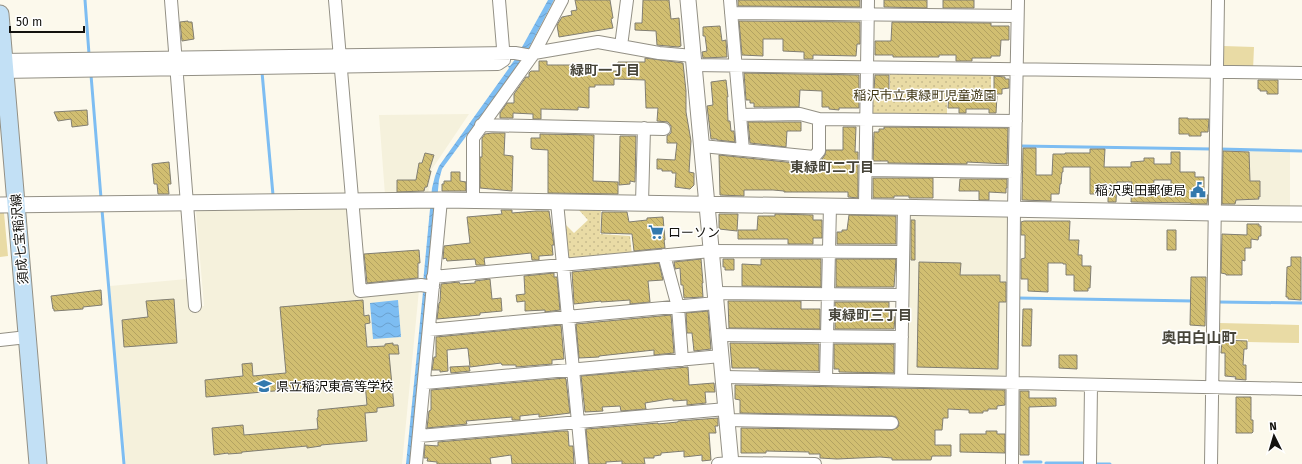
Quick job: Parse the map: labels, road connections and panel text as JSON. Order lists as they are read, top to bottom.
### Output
{
  "streets": {
    "main road": ["須成七宝稲沢線"]
  },
  "districts": [
    "緑町一丁目",
    "東緑町二丁目",
    "東緑町三丁目",
    "奥田白山町"
  ],
  "parks": ["稲沢市立東緑町児童遊園"],
  "places": {
    "public building": ["稲沢奥田郵便局"],
    "supermarket": ["ローソン"],
    "school or university": ["県立稲沢東高等学校"]
  },
  "scale_bar": "50 m",
  "north": "top"
}
